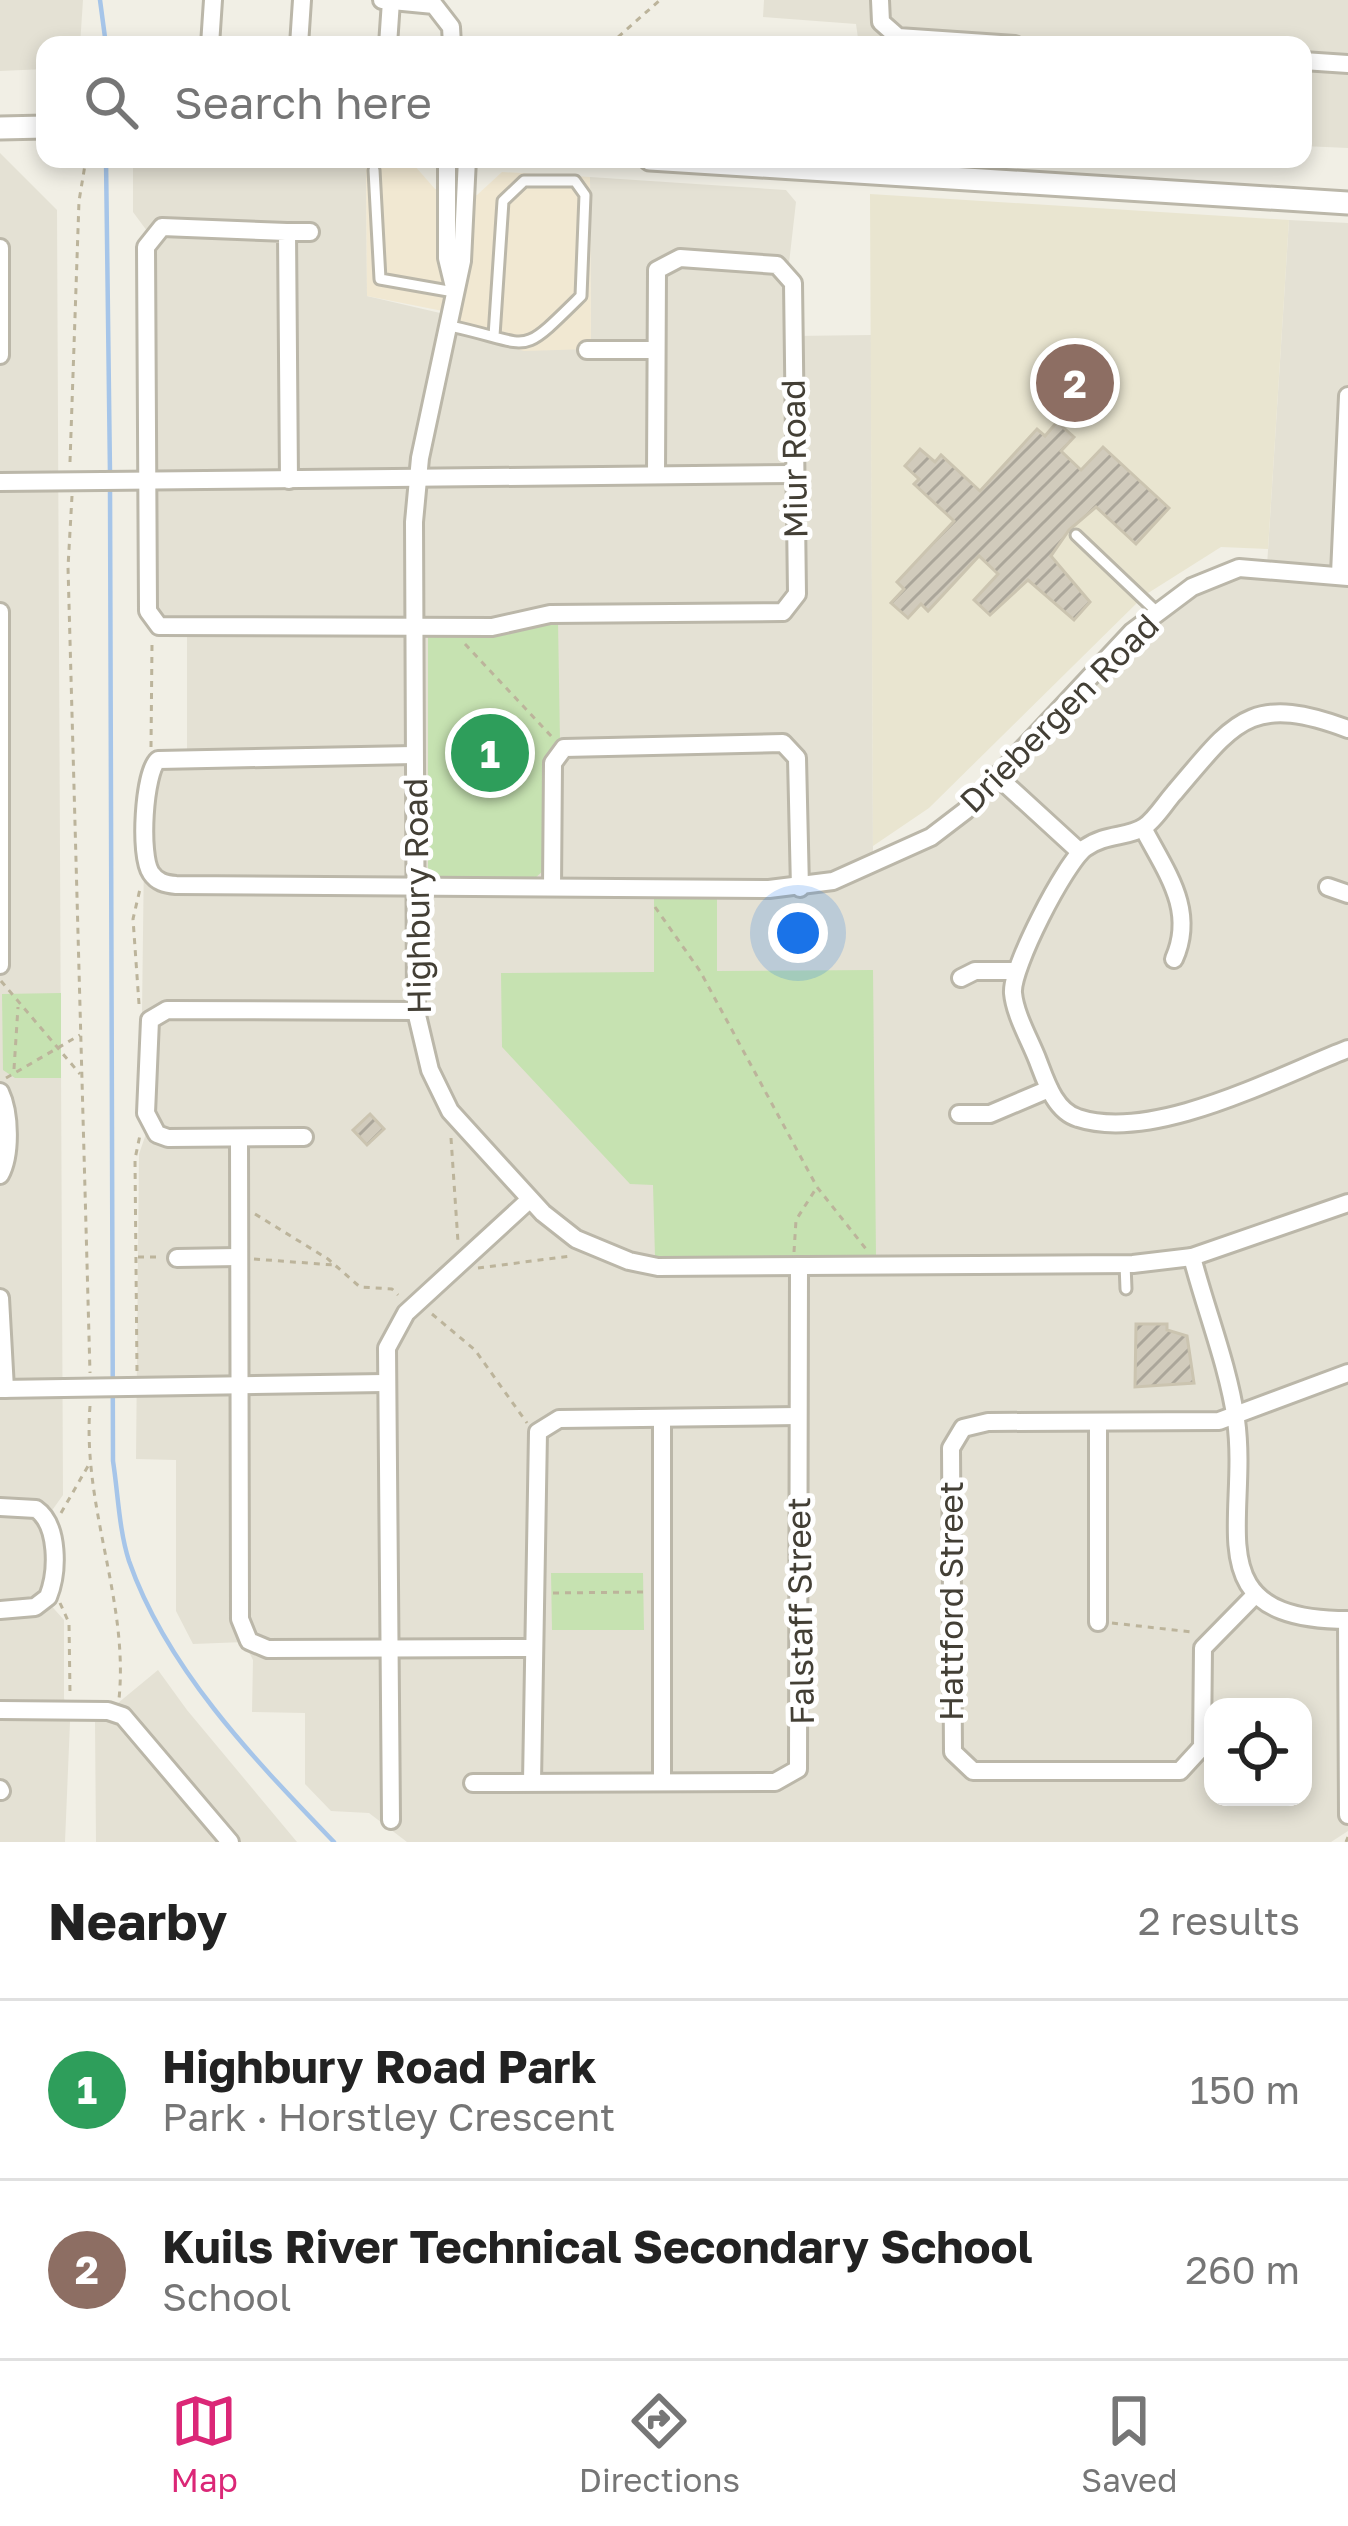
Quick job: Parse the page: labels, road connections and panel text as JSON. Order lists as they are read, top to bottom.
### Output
{
  "streets": {
    "street": [
      "Miur Road",
      "Driebergen Road",
      "Highbury Road",
      "Hattford Street",
      "Falstaff Street"
    ]
  },
  "crossings": [
    ["Miur Road", "Highbury Road"],
    ["Driebergen Road", "Highbury Road"],
    ["Highbury Road", "Falstaff Street"]
  ],
  "page": {
    "search": "Search here",
    "pins": ["2", "1"],
    "heading": ["Nearby", "2 results"],
    "list": [
      {
        "mark": "1",
        "name": "Highbury Road Park",
        "note": "Park · Horstley Crescent",
        "value": "150 m"
      },
      {
        "mark": "2",
        "name": "Kuils River Technical Secondary School",
        "note": "School",
        "value": "260 m"
      }
    ],
    "nav": ["Map", "Directions", "Saved"]
  }
}
